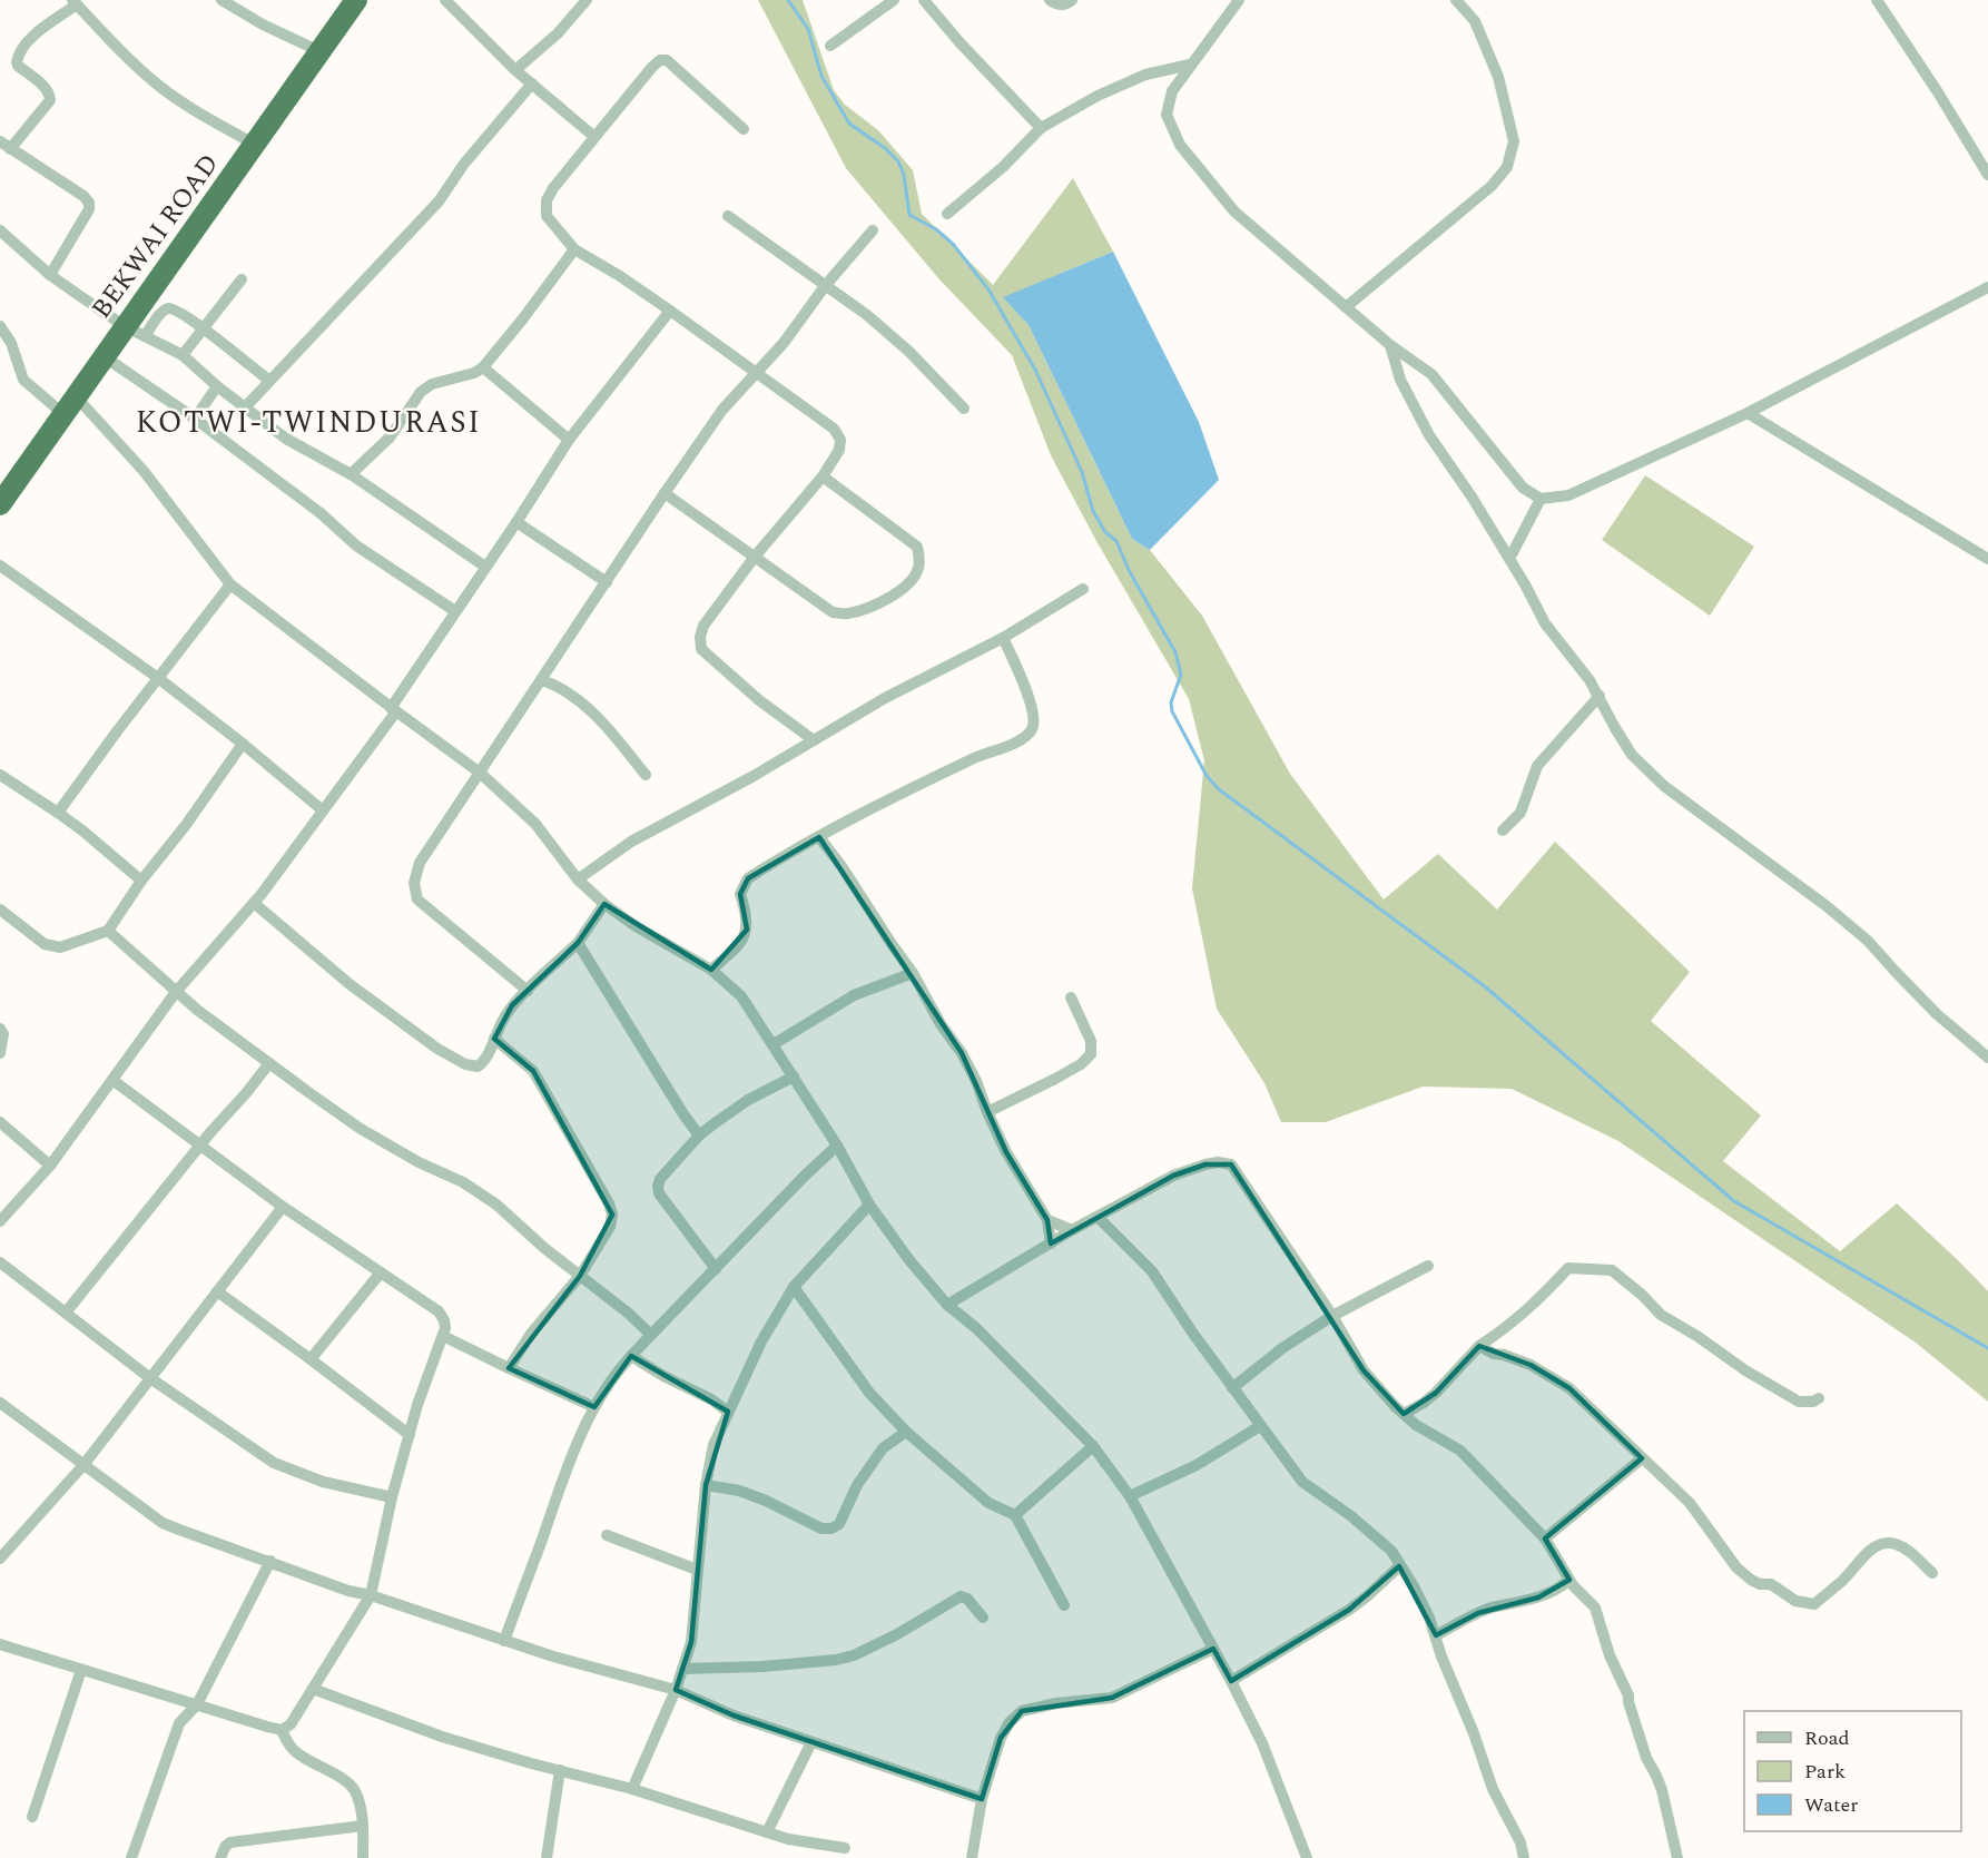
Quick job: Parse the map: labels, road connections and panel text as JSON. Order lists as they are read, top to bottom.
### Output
{
  "streets": {
    "highway": ["BEKWAI ROAD"]
  },
  "districts": ["KOTWI-TWINDURASI"],
  "legend": ["Road", "Park", "Water"]
}
